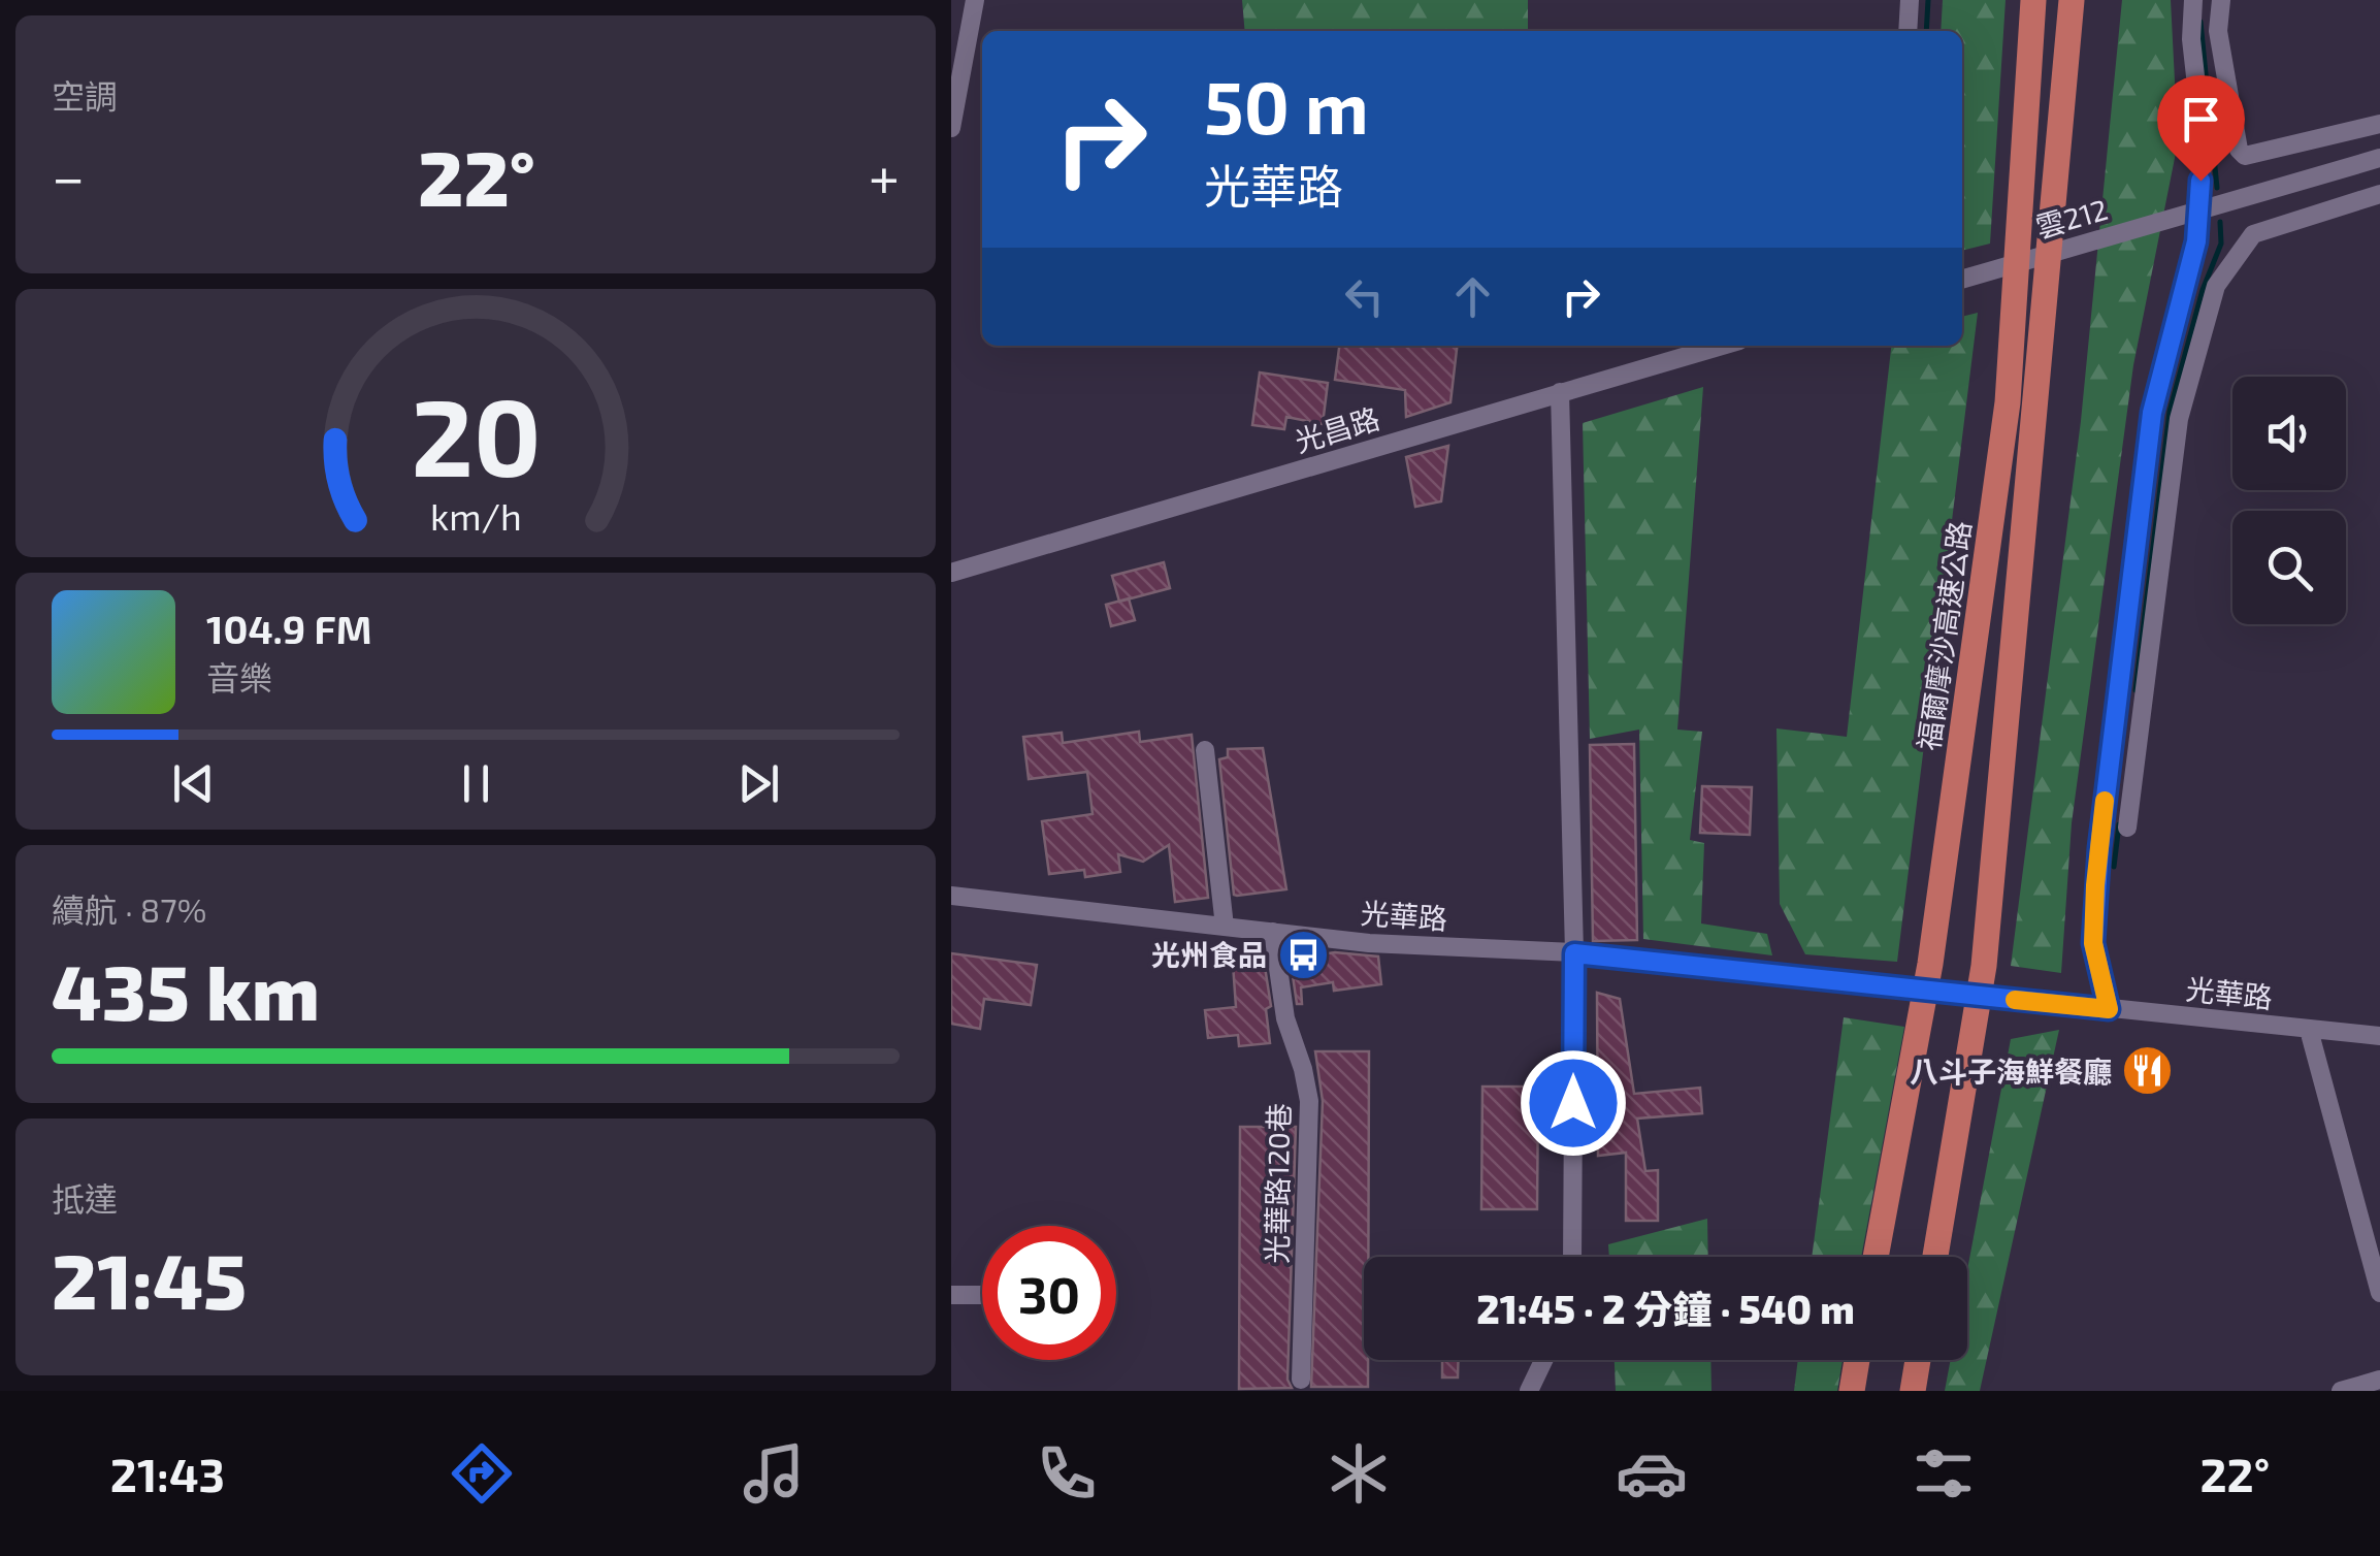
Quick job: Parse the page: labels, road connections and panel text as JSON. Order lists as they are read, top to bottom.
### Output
{
  "streets": {
    "highway": ["福爾摩沙高速公路"],
    "street": [
      "雲212",
      "光昌路",
      "光華路",
      "光華路120巷"
    ]
  },
  "crossings": [
    ["光華路", "光華路120巷"]
  ],
  "places": {
    "bus stop": ["光州食品"],
    "restaurant": ["八斗子海鮮餐廳"]
  },
  "page": {
    "tile": [
      "空調",
      ["續航 · 87%", "435 km"],
      ["抵達", "21:45"]
    ],
    "turn": ["50 m", "光華路"],
    "heat": ["−", "22°", "+"],
    "song": ["104.9 FM", "音樂"],
    "limit": "30",
    "trip": "21:45 · 2 分鐘 · 540 m",
    "tabs": ["21:43", "22°"],
    "gauge": ["20", "km/h"]
  }
}
